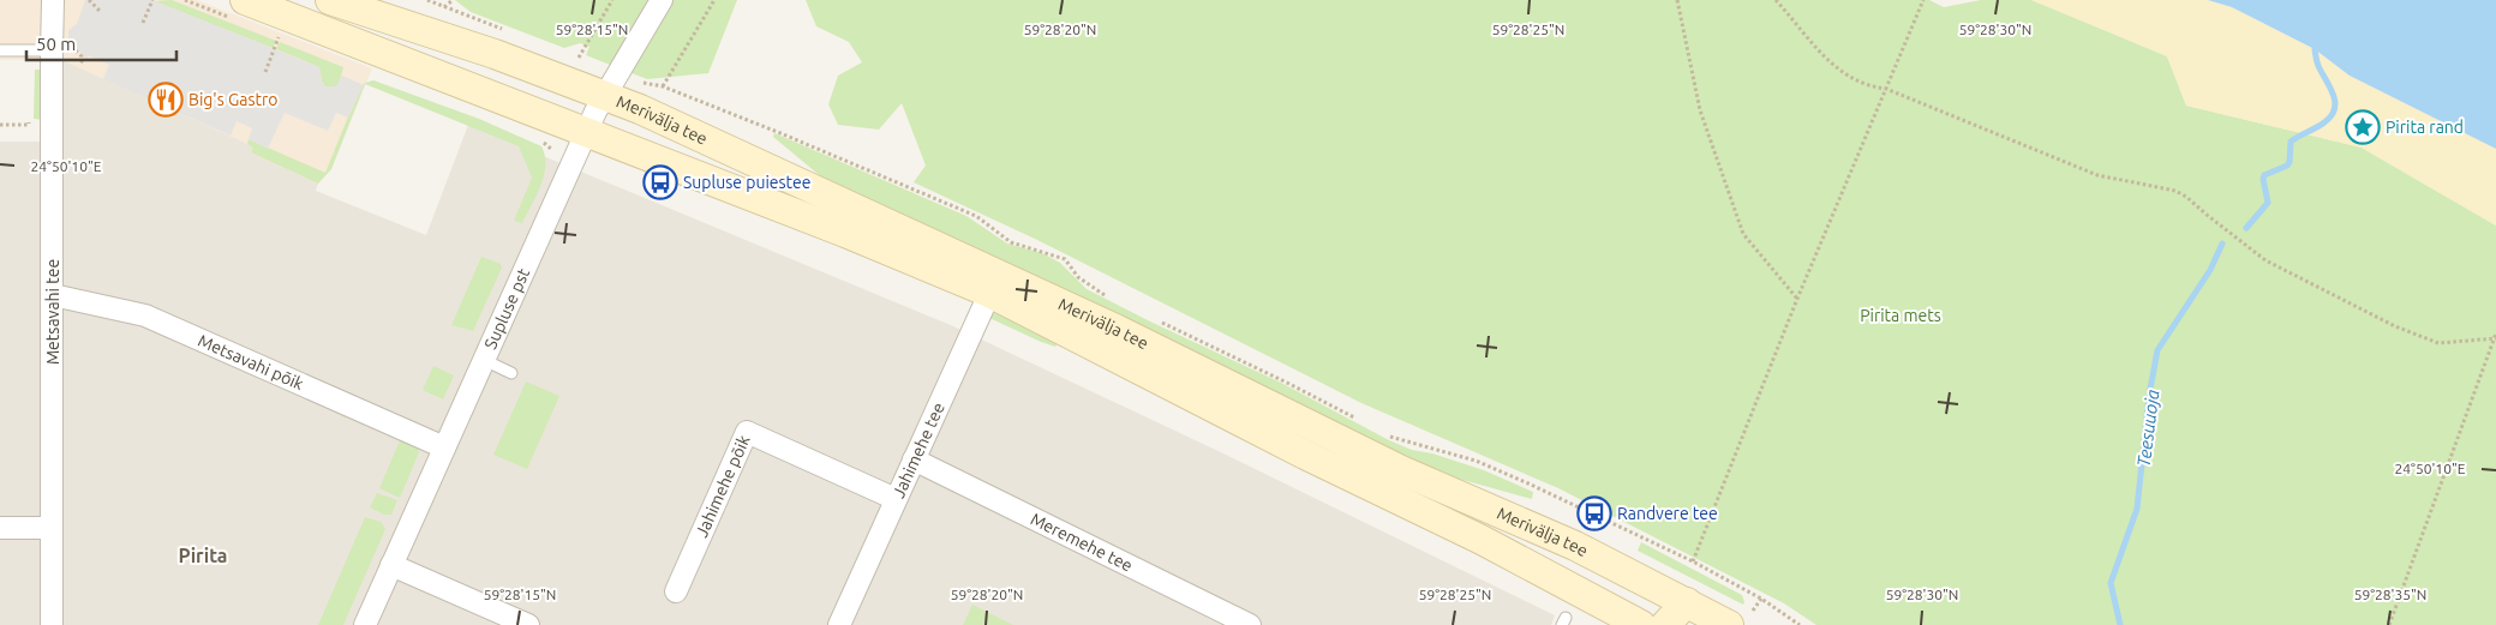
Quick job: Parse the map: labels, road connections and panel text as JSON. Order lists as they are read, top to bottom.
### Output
{
  "streets": {
    "main road": ["Merivälja tee"],
    "street": [
      "Supluse pst",
      "Metsavahi tee",
      "Metsavahi põik",
      "Jahimehe tee",
      "Jahimehe põik",
      "Meremehe tee"
    ]
  },
  "crossings": [
    ["Merivälja tee", "Supluse pst"],
    ["Merivälja tee", "Jahimehe tee"],
    ["Supluse pst", "Metsavahi põik"],
    ["Metsavahi tee", "Metsavahi põik"],
    ["Jahimehe tee", "Jahimehe põik"],
    ["Jahimehe tee", "Meremehe tee"]
  ],
  "districts": ["Pirita"],
  "water": ["Teesuuoja"],
  "parks": ["Pirita mets"],
  "places": {
    "restaurant": ["Big's Gastro"],
    "place": ["Pirita rand"],
    "bus stop": ["Supluse puiestee", "Randvere tee"]
  },
  "scale_bar": "50 m",
  "coordinates": [
    "59°28'15\"N",
    "59°28'20\"N",
    "59°28'25\"N",
    "59°28'30\"N",
    "24°50'10\"E",
    "59°28'35\"N"
  ]
}
